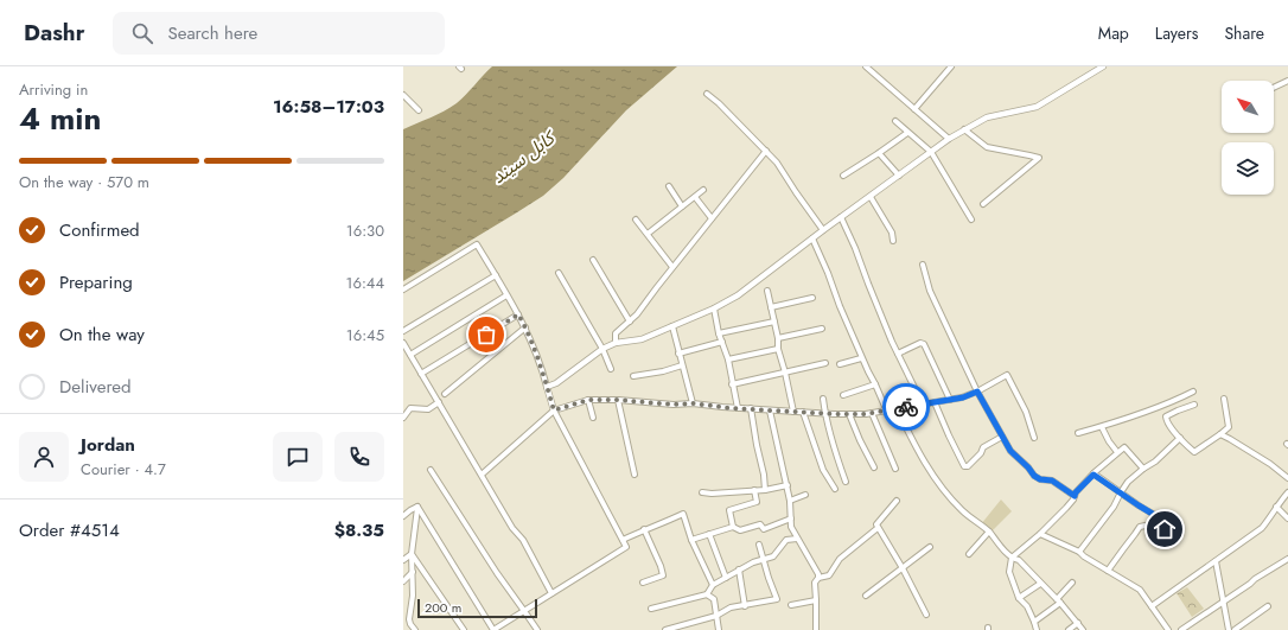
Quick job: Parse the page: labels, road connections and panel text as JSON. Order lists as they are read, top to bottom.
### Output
{
  "water": ["کابل سيند"],
  "scale_bar": "200 m",
  "north": "top left",
  "page": {
    "header": "Dashr",
    "search": "Search here",
    "nav": ["Map", "Layers", "Share"],
    "heading": ["4 min", "Arriving in", "16:58–17:03"],
    "panel": [
      "Jordan",
      "Courier · 4.7",
      "Order #4514",
      "$8.35"
    ],
    "bar": "On the way · 570 m",
    "list": [
      ["Confirmed", "16:30"],
      ["Preparing", "16:44"],
      ["On the way", "16:45"],
      "Delivered"
    ],
    "scale": "200 m"
  }
}
